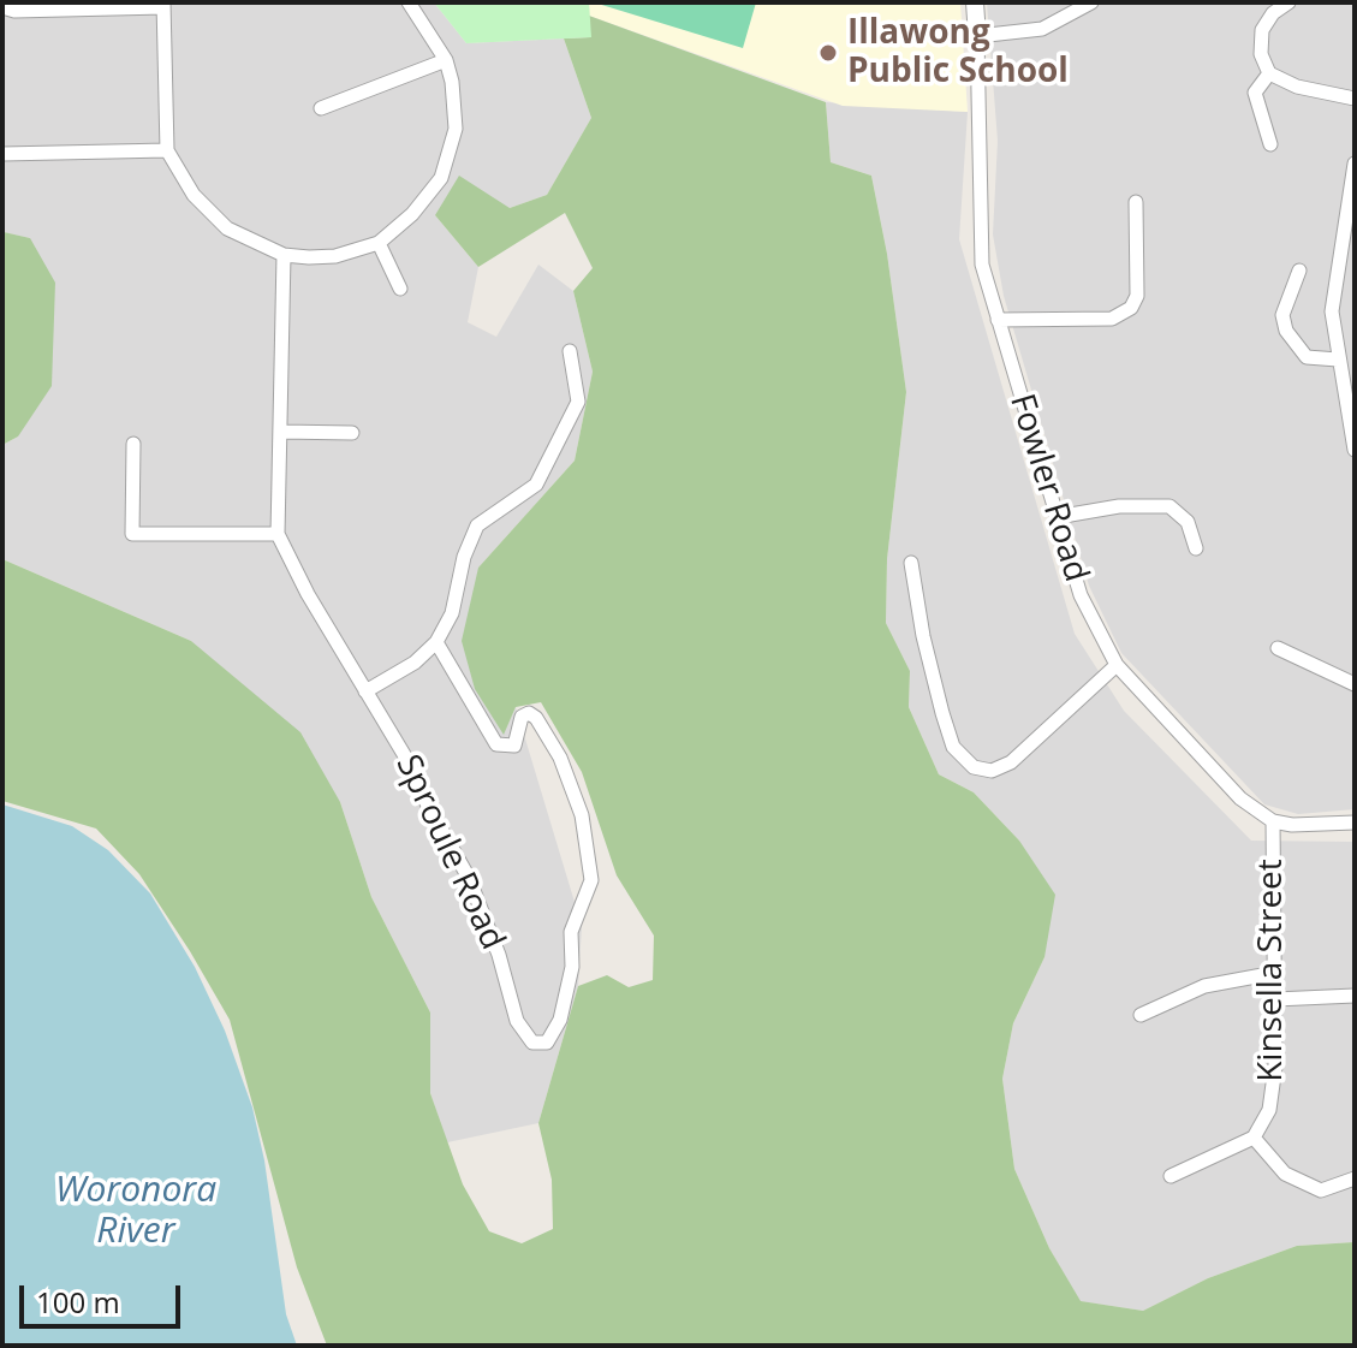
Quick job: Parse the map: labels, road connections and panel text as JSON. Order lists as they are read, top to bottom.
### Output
{
  "streets": {
    "street": ["Fowler Road", "Sproule Road", "Kinsella Street"]
  },
  "crossings": [
    ["Fowler Road", "Kinsella Street"]
  ],
  "water": ["Woronora River"],
  "places": ["Illawong Public School"],
  "scale_bar": "100 m"
}
